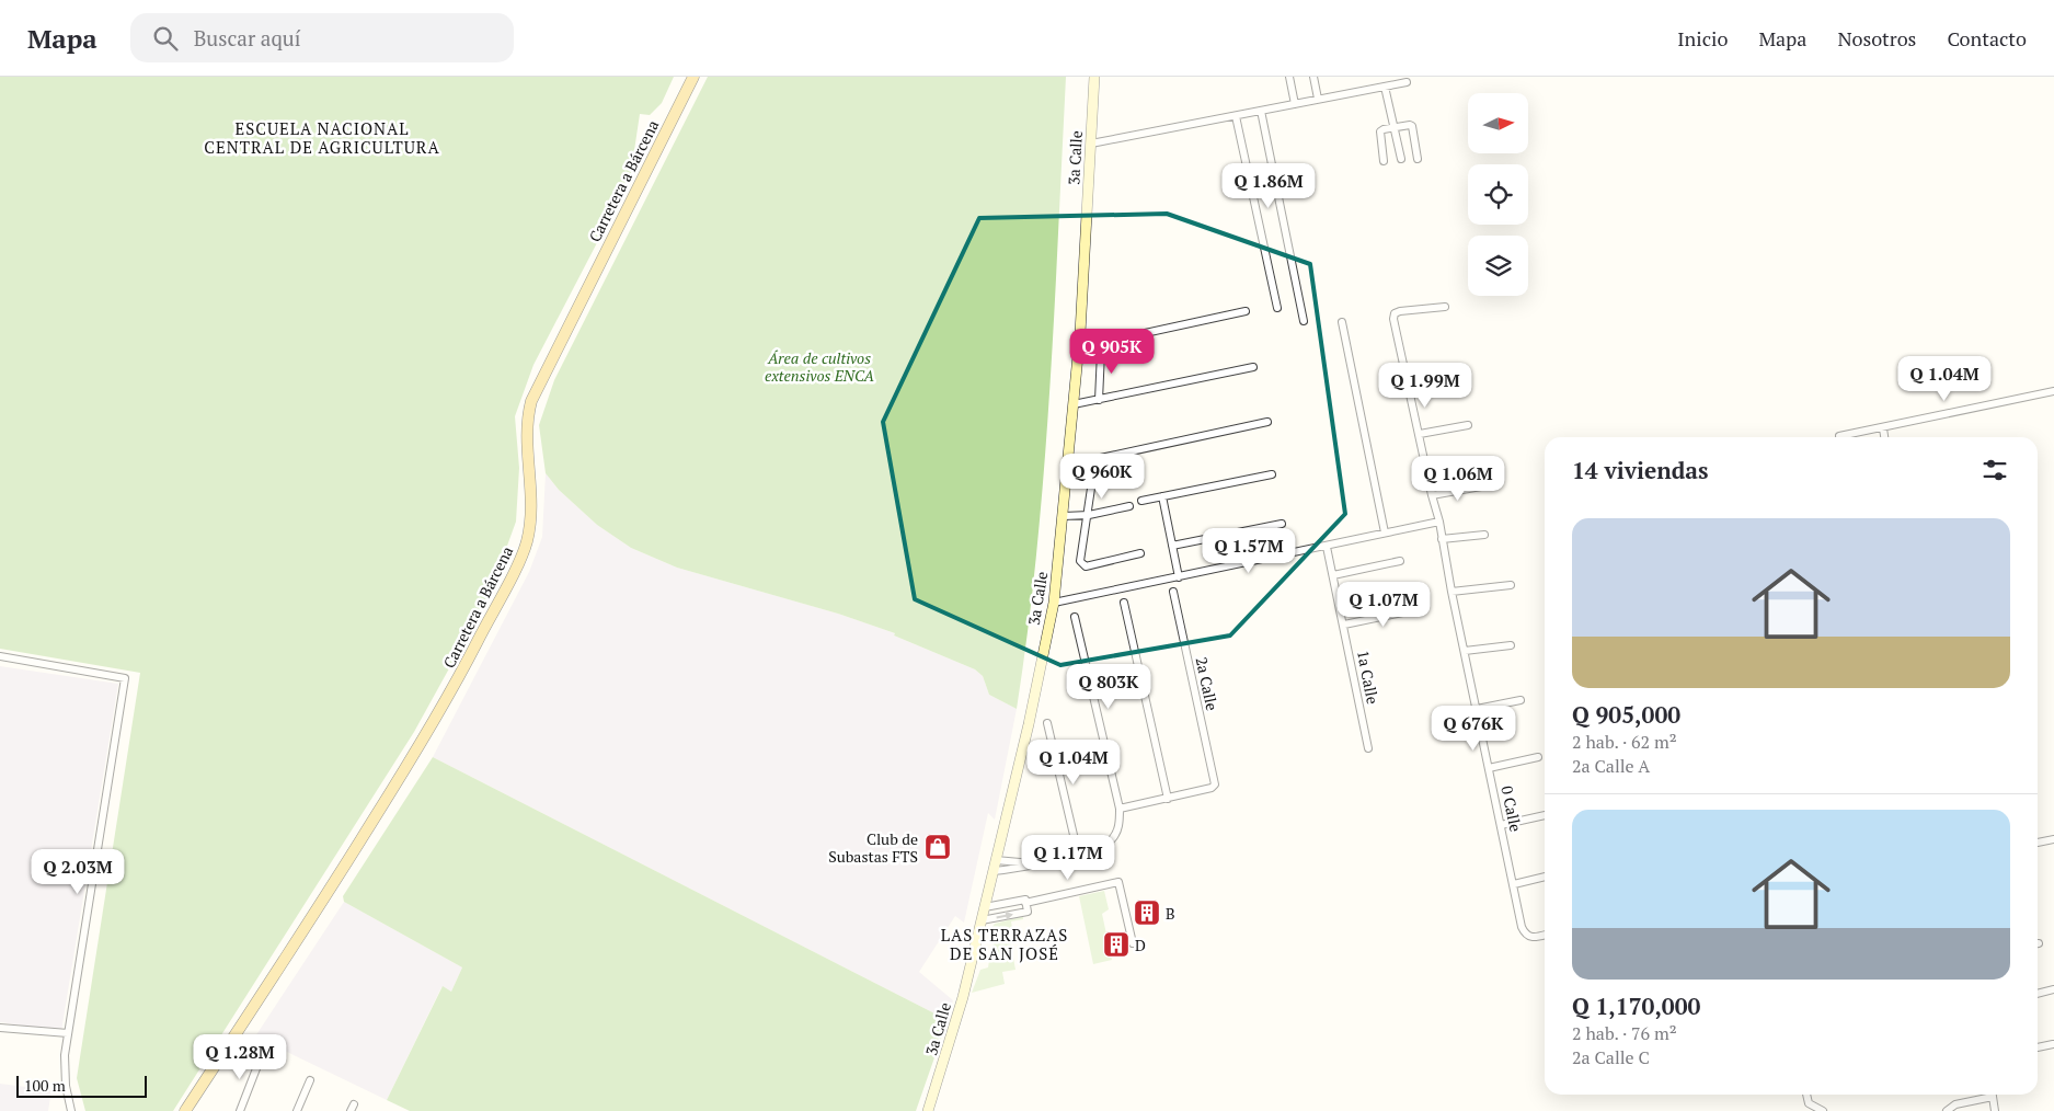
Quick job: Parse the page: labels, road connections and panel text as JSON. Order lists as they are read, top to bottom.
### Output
{
  "streets": {
    "main road": ["3a Calle", "Carretera a Bárcena"],
    "street": ["1a Calle", "2a Calle", "0 Calle"]
  },
  "districts": ["ESCUELA NACIONAL CENTRAL DE AGRICULTURA", "LAS TERRAZAS DE SAN JOSÉ"],
  "parks": ["Área de cultivos extensivos ENCA"],
  "places": {
    "shop": ["Club de Subastas FTS"],
    "building": ["B", "D"]
  },
  "scale_bar": "100 m",
  "north": "right",
  "page": {
    "header": "Mapa",
    "search": "Buscar aquí",
    "nav": [
      "Inicio",
      "Mapa",
      "Nosotros",
      "Contacto"
    ],
    "price": [
      "Q 1.86M",
      "Q 905K",
      "Q 1.04M",
      "Q 1.99M",
      "Q 960K",
      "Q 1.06M",
      "Q 1.57M",
      "Q 1.07M",
      "Q 803K",
      "Q 676K",
      "Q 1.04M",
      "Q 1.17M",
      "Q 2.03M",
      "Q 1.28M"
    ],
    "heading": "14 viviendas",
    "list": [
      {
        "name": "Q 905,000",
        "note": "2 hab. · 62 m² · 2a Calle A"
      },
      {
        "name": "Q 1,170,000",
        "note": "2 hab. · 76 m² · 2a Calle C"
      }
    ],
    "scale": "100 m"
  }
}
